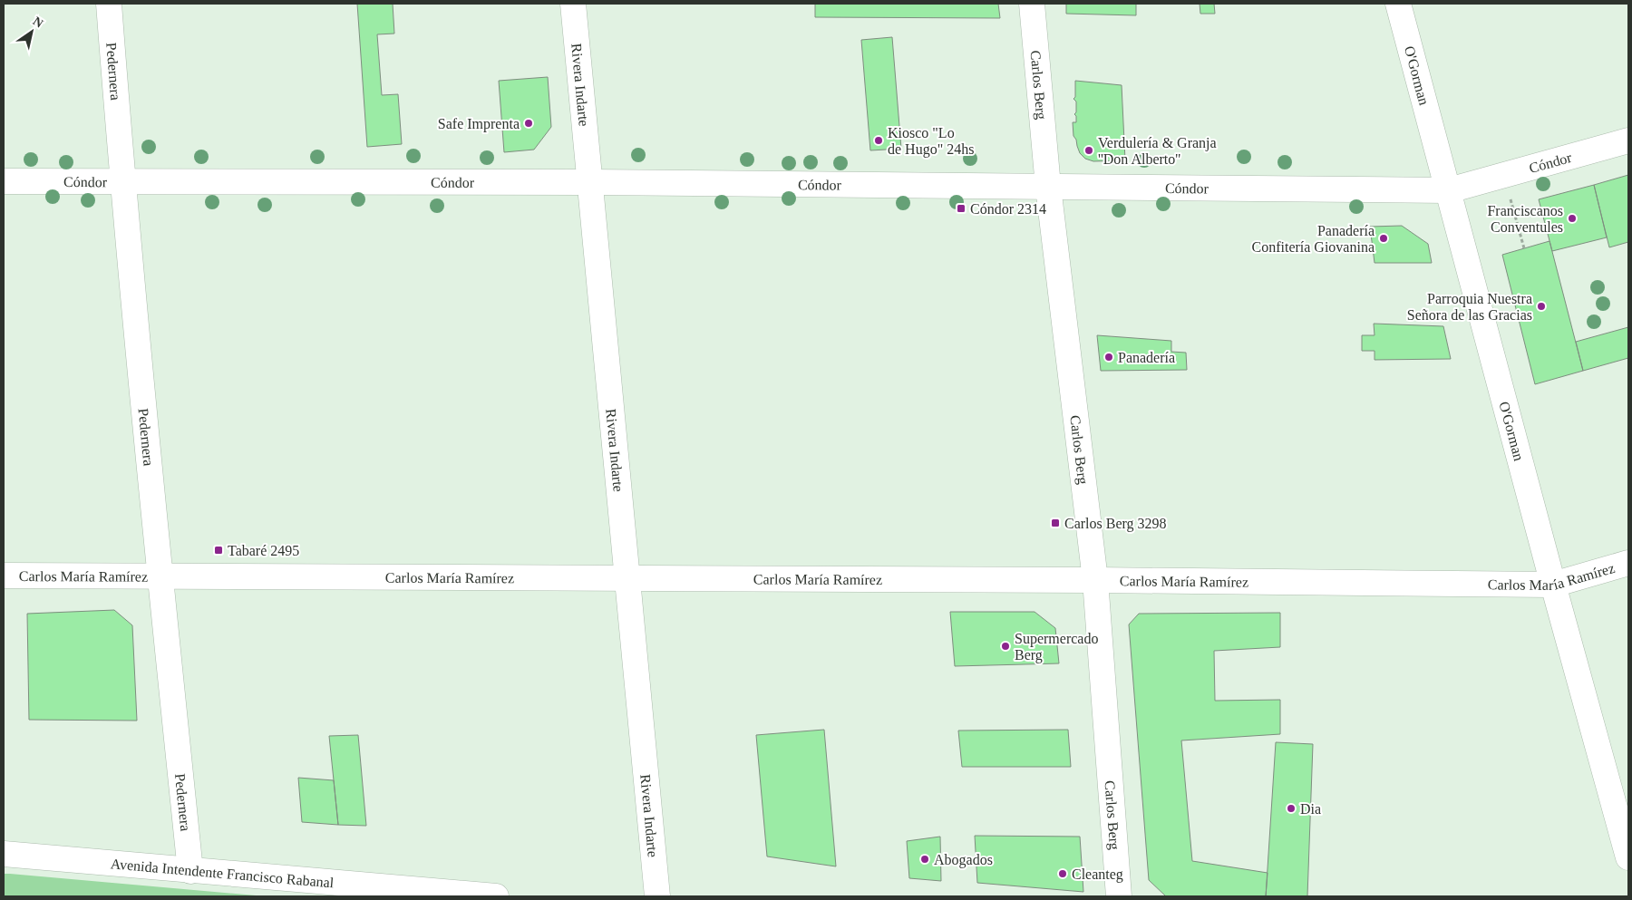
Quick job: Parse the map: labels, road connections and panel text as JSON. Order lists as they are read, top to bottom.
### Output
{
  "streets": {
    "street": [
      "Pedernera",
      "O'Gorman",
      "Rivera Indarte",
      "Carlos Berg",
      "Cóndor",
      "Carlos María Ramírez",
      "Avenida Intendente Francisco Rabanal"
    ]
  },
  "crossings": [
    ["Pedernera", "Cóndor"],
    ["Pedernera", "Carlos María Ramírez"],
    ["Pedernera", "Avenida Intendente Francisco Rabanal"],
    ["O'Gorman", "Cóndor"],
    ["O'Gorman", "Carlos María Ramírez"],
    ["Rivera Indarte", "Cóndor"],
    ["Rivera Indarte", "Carlos María Ramírez"],
    ["Carlos Berg", "Cóndor"],
    ["Carlos Berg", "Carlos María Ramírez"]
  ],
  "places": {
    "other": [
      "Safe Imprenta",
      "Kiosco \"Lo de Hugo\" 24hs",
      "Verdulería & Granja ''Don Alberto''",
      "Franciscanos Conventules",
      "Panadería Confitería Giovanina",
      "Parroquia Nuestra Señora de las Gracias",
      "Panadería",
      "Supermercado Berg",
      "Dia",
      "Abogados",
      "Cleanteg"
    ],
    "transit": ["Cóndor 2314", "Carlos Berg 3298", "Tabaré 2495"]
  },
  "north": "top right"
}
